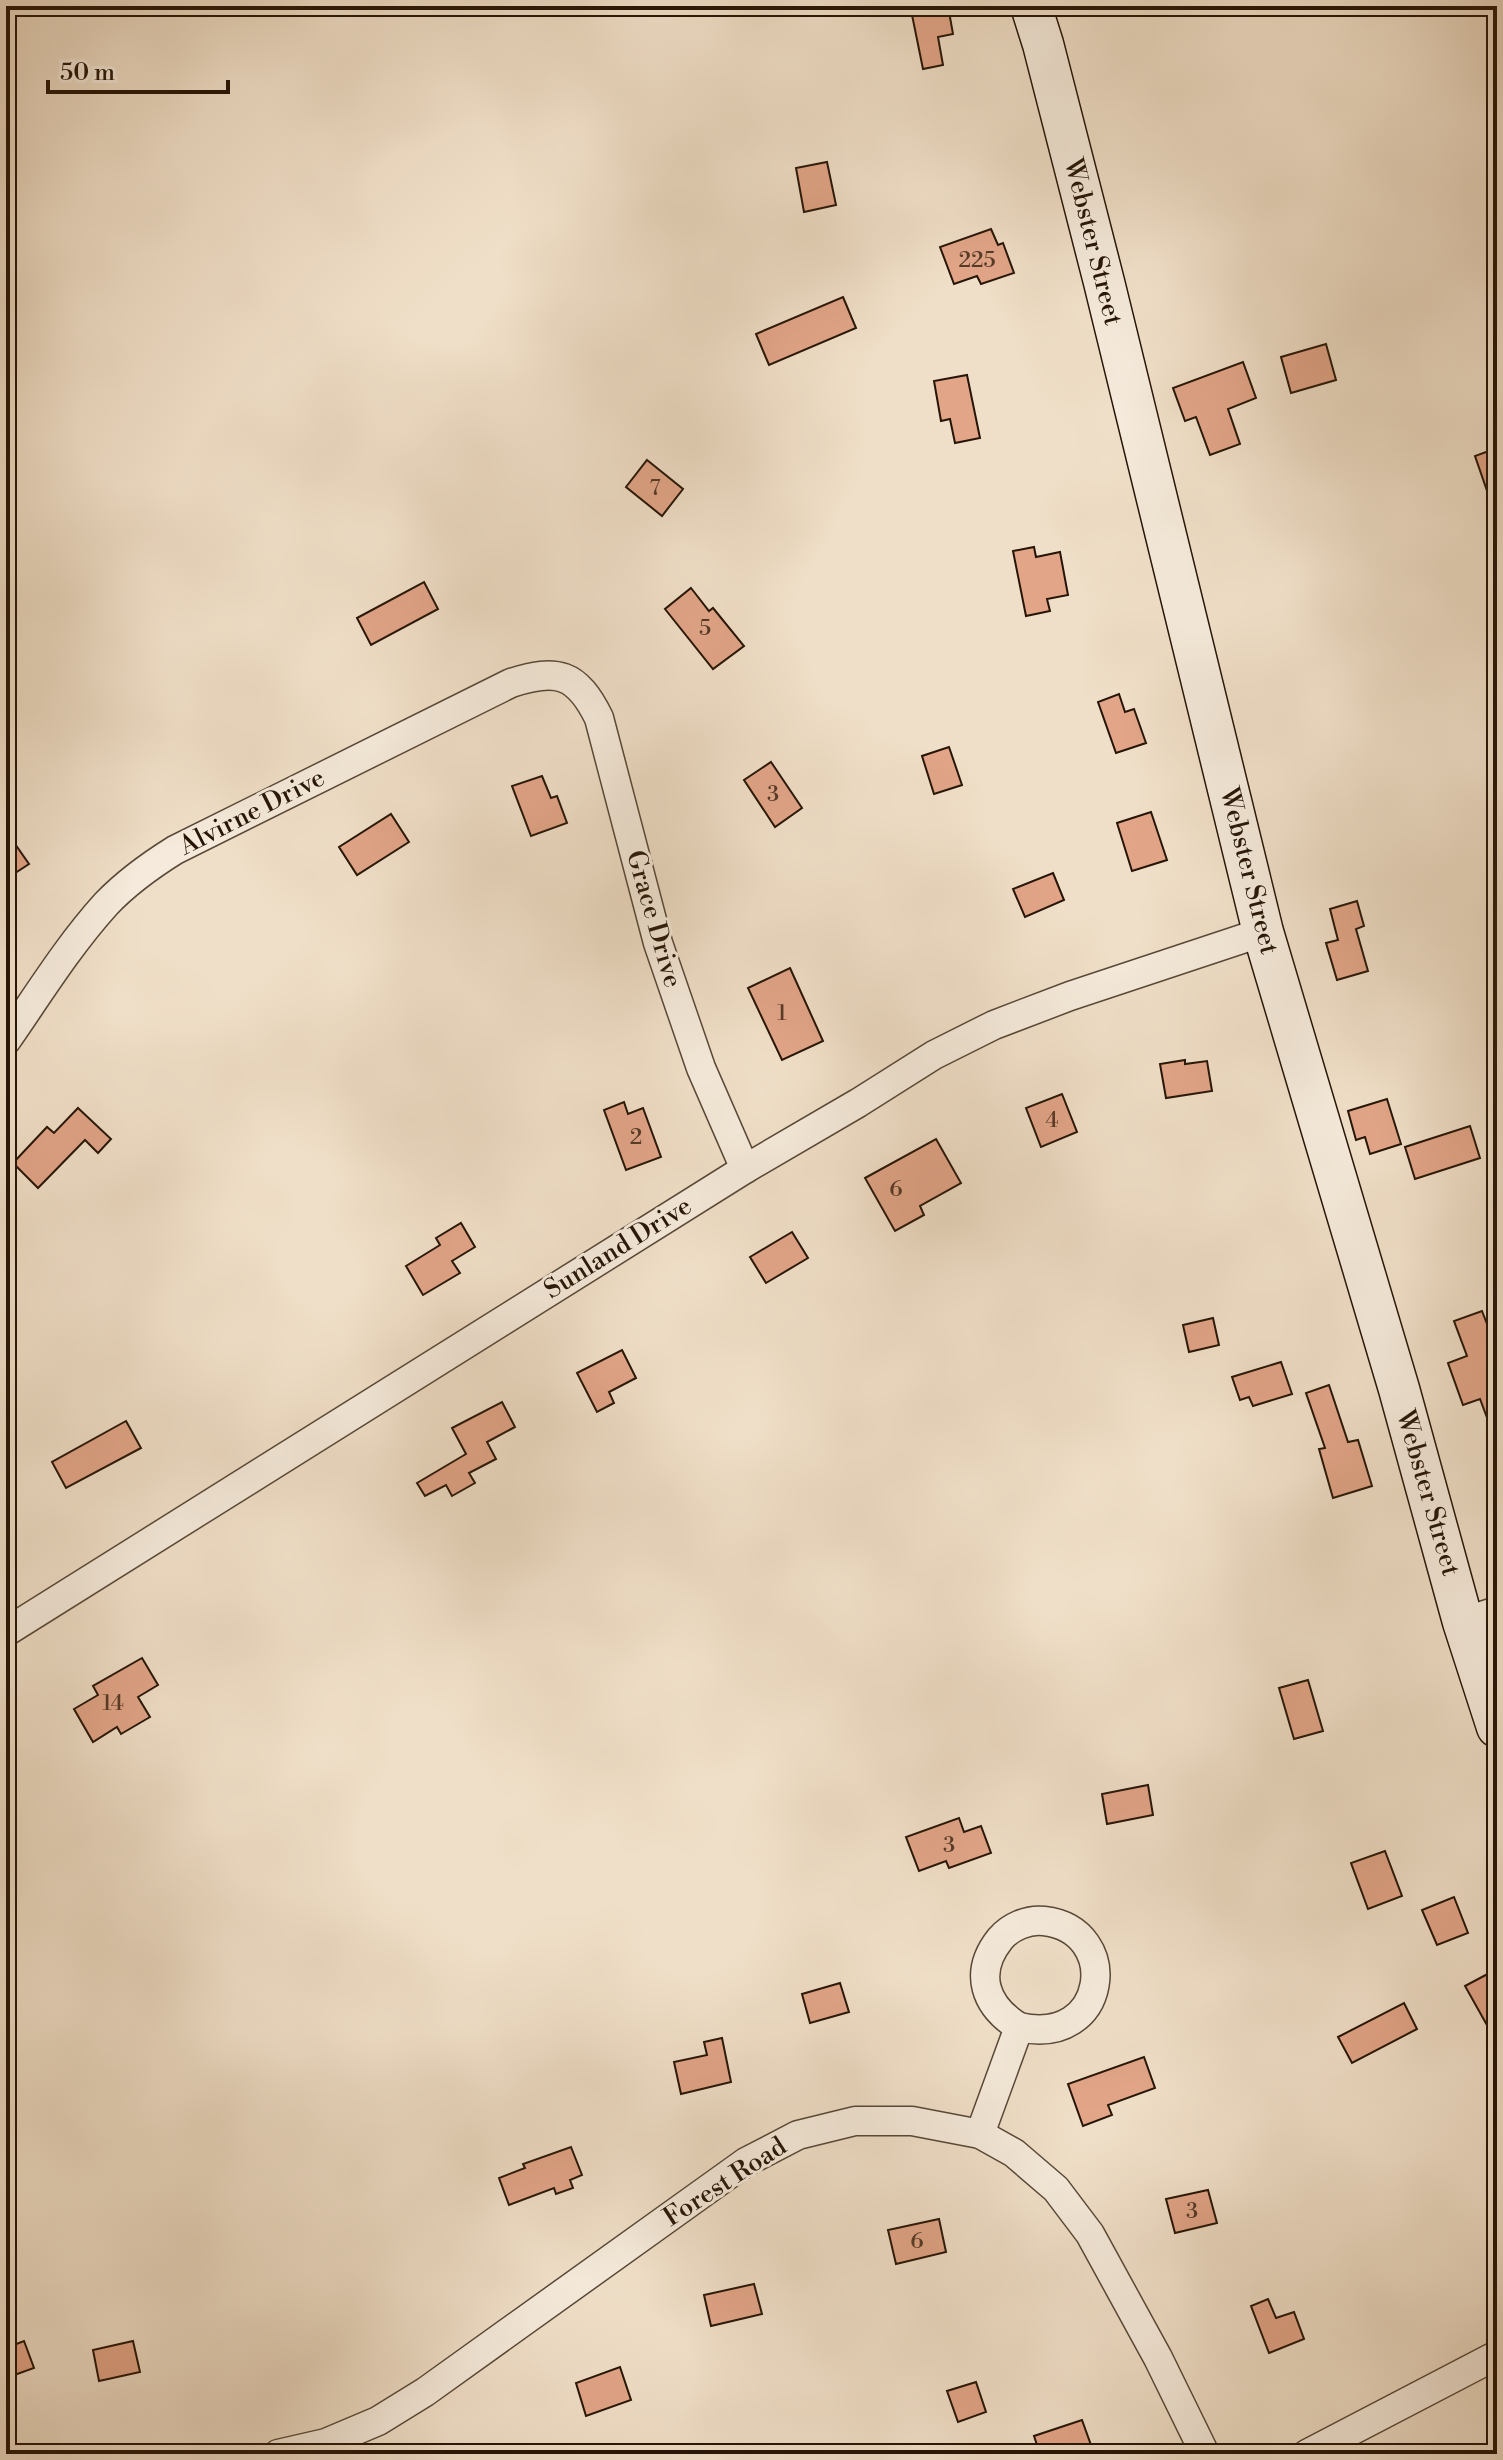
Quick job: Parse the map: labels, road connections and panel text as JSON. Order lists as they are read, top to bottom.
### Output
{
  "streets": {
    "main road": ["Webster Street"],
    "street": [
      "Alvirne Drive",
      "Grace Drive",
      "Sunland Drive",
      "Forest Road"
    ]
  },
  "crossings": [
    ["Webster Street", "Sunland Drive"],
    ["Alvirne Drive", "Grace Drive"],
    ["Grace Drive", "Sunland Drive"]
  ],
  "house_numbers": [
    "225",
    "7",
    "5",
    "3",
    "1",
    "4",
    "2",
    "6",
    "14",
    "3",
    "3",
    "6"
  ],
  "scale_bar": "50 m"
}
